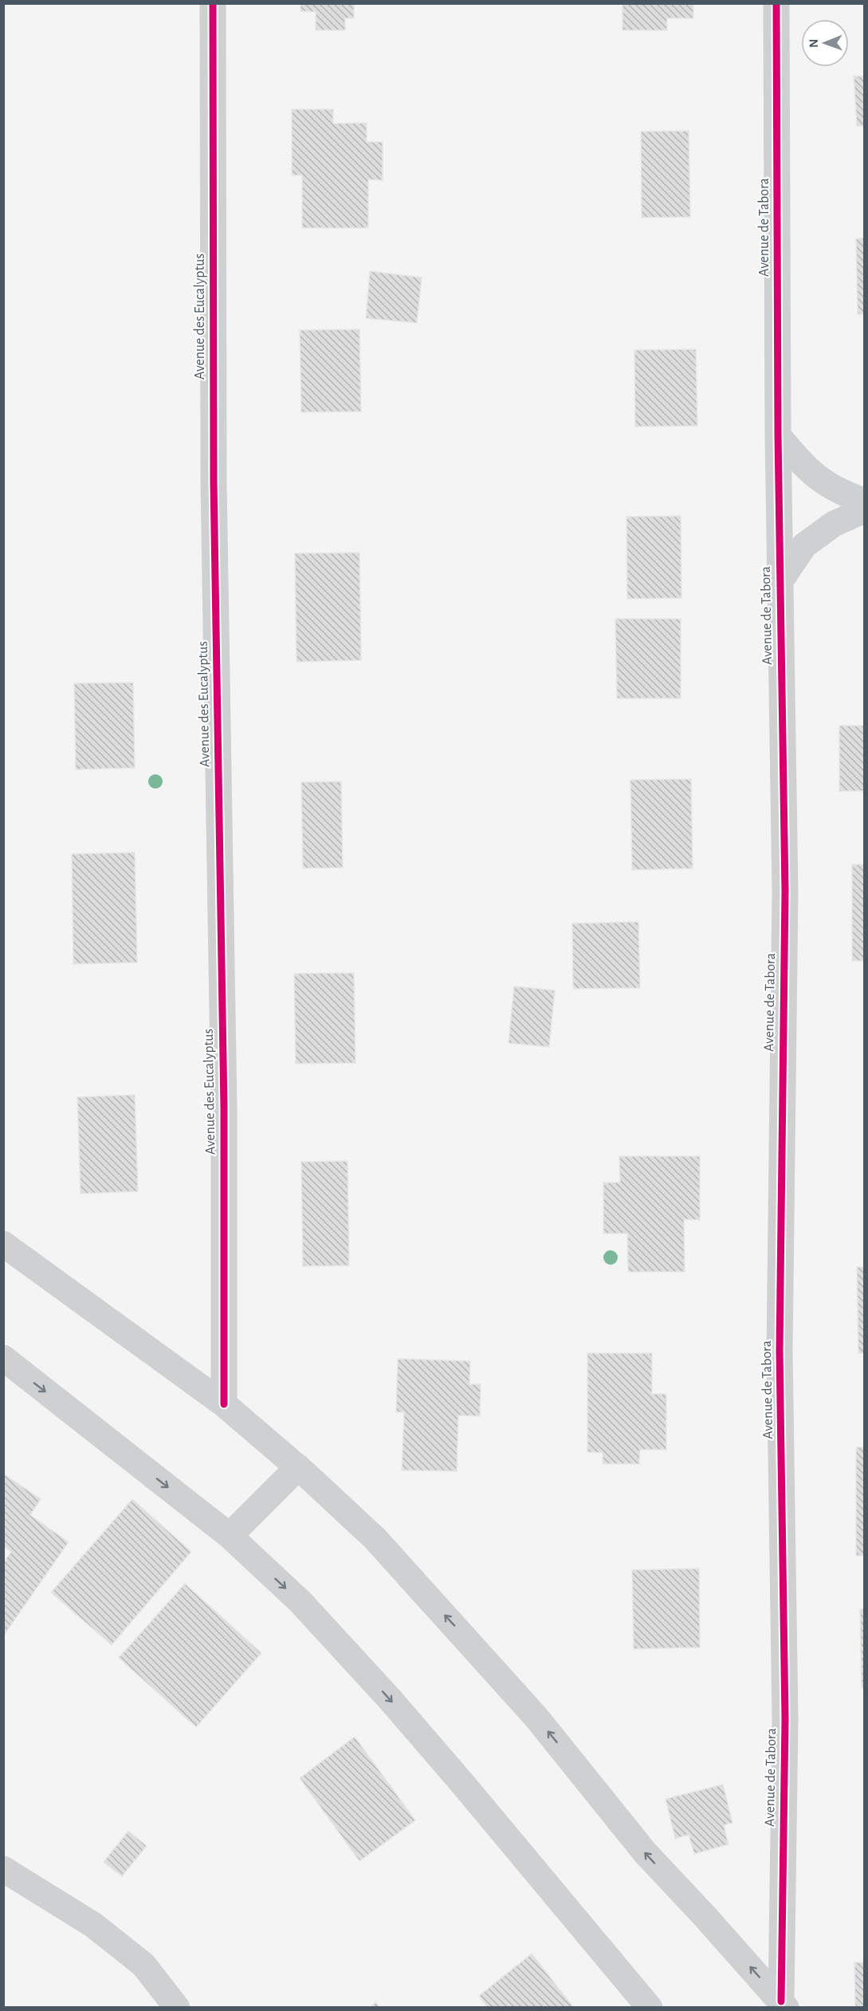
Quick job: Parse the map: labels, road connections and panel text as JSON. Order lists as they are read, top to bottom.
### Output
{
  "streets": {
    "street": ["Avenue de Tabora", "Avenue des Eucalyptus"]
  },
  "north": "left"
}
